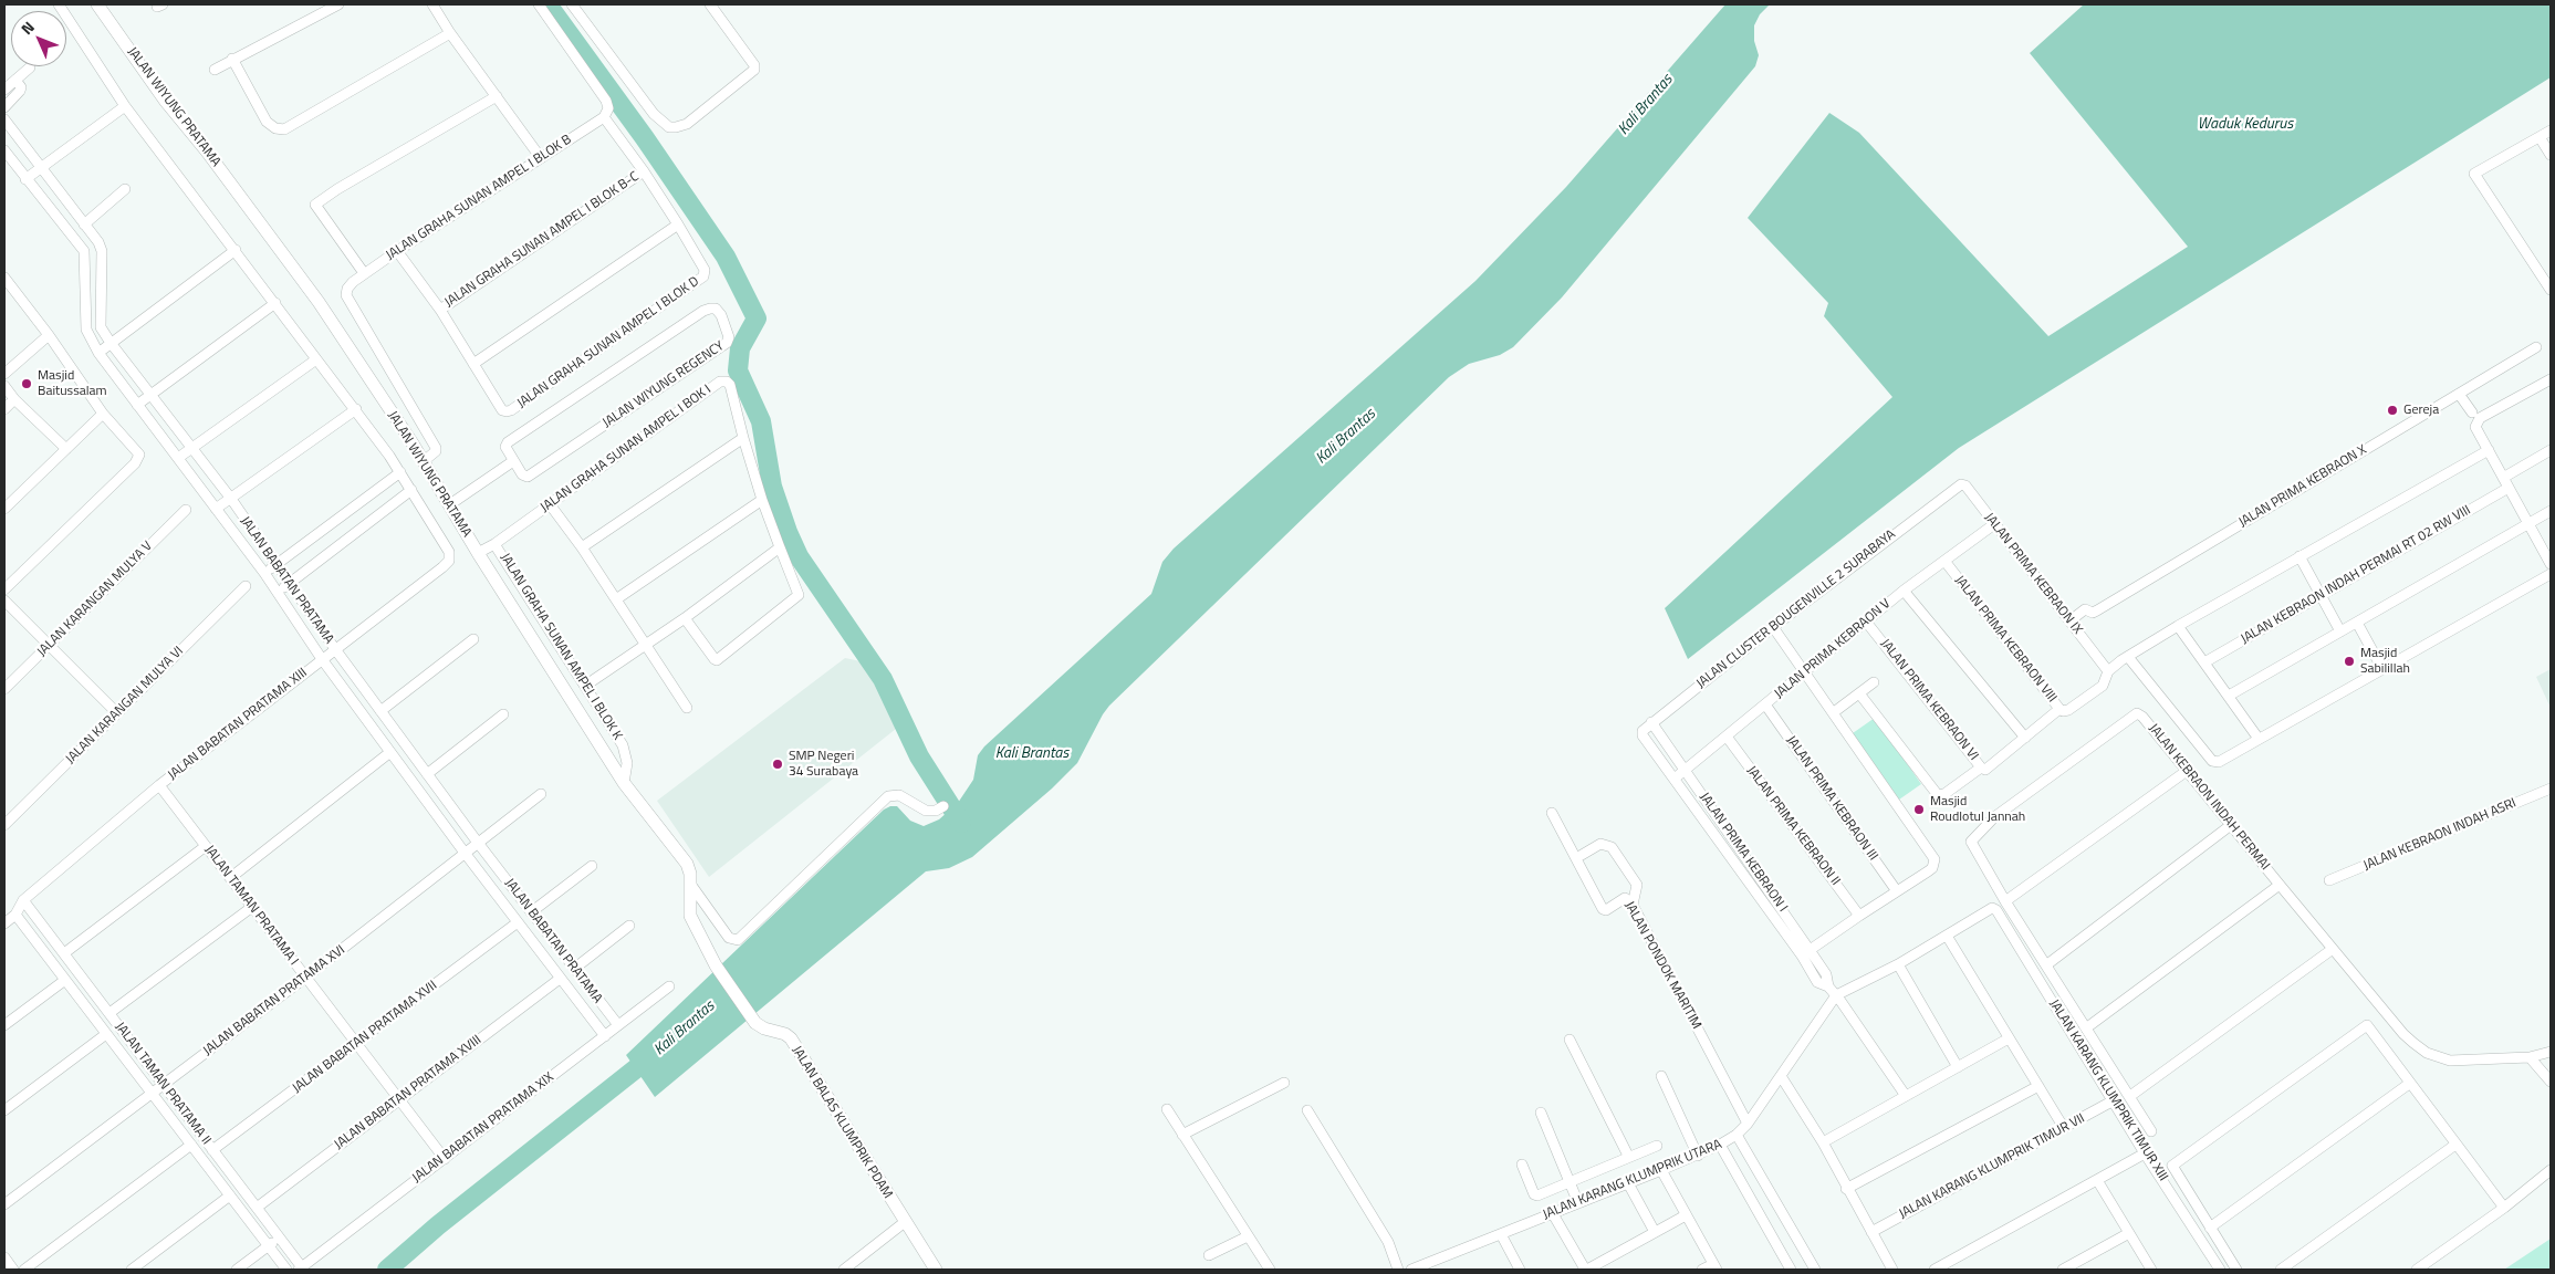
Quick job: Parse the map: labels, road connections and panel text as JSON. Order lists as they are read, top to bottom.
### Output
{
  "streets": {
    "street": [
      "JALAN WIYUNG PRATAMA",
      "JALAN GRAHA SUNAN AMPEL I BLOK B",
      "JALAN GRAHA SUNAN AMPEL I BLOK B-C",
      "JALAN GRAHA SUNAN AMPEL I BLOK D",
      "JALAN WIYUNG REGENCY",
      "JALAN GRAHA SUNAN AMPEL I BOK I",
      "JALAN PRIMA KEBRAON X",
      "JALAN PRIMA KEBRAON IX",
      "JALAN KEBRAON INDAH PERMAI RT 02 RW VIII",
      "JALAN BABATAN PRATAMA",
      "JALAN KARANGAN MULYA V",
      "JALAN CLUSTER BOUGENVILLE 2 SURABAYA",
      "JALAN PRIMA KEBRAON VIII",
      "JALAN GRAHA SUNAN AMPEL I BLOK K",
      "JALAN PRIMA KEBRAON V",
      "JALAN PRIMA KEBRAON VI",
      "JALAN KARANGAN MULYA VI",
      "JALAN BABATAN PRATAMA XIII",
      "JALAN KEBRAON INDAH PERMAI",
      "JALAN PRIMA KEBRAON III",
      "JALAN PRIMA KEBRAON II",
      "JALAN KEBRAON INDAH ASRI",
      "JALAN PRIMA KEBRAON I",
      "JALAN TAMAN PRATAMA I",
      "JALAN PONDOK MARITIM",
      "JALAN BABATAN PRATAMA XVI",
      "JALAN BABATAN PRATAMA XVII",
      "JALAN TAMAN PRATAMA II",
      "JALAN KARANG KLUMPRIK TIMUR XIII",
      "JALAN BABATAN PRATAMA XVIII",
      "JALAN BALAS KLUMPRIK PDAM",
      "JALAN BABATAN PRATAMA XIX",
      "JALAN KARANG KLUMPRIK TIMUR VII",
      "JALAN KARANG KLUMPRIK UTARA"
    ]
  },
  "crossings": [
    ["JALAN WIYUNG PRATAMA", "JALAN GRAHA SUNAN AMPEL I BLOK B"],
    ["JALAN WIYUNG PRATAMA", "JALAN GRAHA SUNAN AMPEL I BOK I"],
    ["JALAN WIYUNG PRATAMA", "JALAN GRAHA SUNAN AMPEL I BLOK K"],
    ["JALAN WIYUNG PRATAMA", "JALAN BABATAN PRATAMA XIII"],
    ["JALAN WIYUNG PRATAMA", "JALAN BALAS KLUMPRIK PDAM"],
    ["JALAN GRAHA SUNAN AMPEL I BLOK B", "JALAN GRAHA SUNAN AMPEL I BLOK B-C"],
    ["JALAN GRAHA SUNAN AMPEL I BOK I", "JALAN GRAHA SUNAN AMPEL I BLOK K"],
    ["JALAN PRIMA KEBRAON X", "JALAN PRIMA KEBRAON IX"],
    ["JALAN PRIMA KEBRAON IX", "JALAN CLUSTER BOUGENVILLE 2 SURABAYA"],
    ["JALAN PRIMA KEBRAON IX", "JALAN PRIMA KEBRAON V"],
    ["JALAN PRIMA KEBRAON IX", "JALAN KEBRAON INDAH PERMAI"],
    ["JALAN BABATAN PRATAMA", "JALAN BABATAN PRATAMA XIII"],
    ["JALAN BABATAN PRATAMA", "JALAN BABATAN PRATAMA XVI"],
    ["JALAN BABATAN PRATAMA", "JALAN BABATAN PRATAMA XVII"],
    ["JALAN BABATAN PRATAMA", "JALAN BABATAN PRATAMA XVIII"],
    ["JALAN BABATAN PRATAMA", "JALAN BABATAN PRATAMA XIX"],
    ["JALAN CLUSTER BOUGENVILLE 2 SURABAYA", "JALAN PRIMA KEBRAON I"],
    ["JALAN PRIMA KEBRAON VIII", "JALAN PRIMA KEBRAON V"],
    ["JALAN PRIMA KEBRAON VIII", "JALAN PRIMA KEBRAON VI"],
    ["JALAN PRIMA KEBRAON V", "JALAN PRIMA KEBRAON VI"],
    ["JALAN PRIMA KEBRAON V", "JALAN PRIMA KEBRAON III"],
    ["JALAN PRIMA KEBRAON V", "JALAN PRIMA KEBRAON II"],
    ["JALAN PRIMA KEBRAON V", "JALAN PRIMA KEBRAON I"],
    ["JALAN BABATAN PRATAMA XIII", "JALAN TAMAN PRATAMA I"],
    ["JALAN BABATAN PRATAMA XIII", "JALAN TAMAN PRATAMA II"],
    ["JALAN PRIMA KEBRAON I", "JALAN KARANG KLUMPRIK UTARA"],
    ["JALAN TAMAN PRATAMA I", "JALAN BABATAN PRATAMA XVI"],
    ["JALAN TAMAN PRATAMA I", "JALAN BABATAN PRATAMA XVII"],
    ["JALAN TAMAN PRATAMA I", "JALAN BABATAN PRATAMA XVIII"],
    ["JALAN TAMAN PRATAMA I", "JALAN BABATAN PRATAMA XIX"],
    ["JALAN PONDOK MARITIM", "JALAN KARANG KLUMPRIK UTARA"],
    ["JALAN BABATAN PRATAMA XVI", "JALAN TAMAN PRATAMA II"],
    ["JALAN BABATAN PRATAMA XVII", "JALAN TAMAN PRATAMA II"],
    ["JALAN TAMAN PRATAMA II", "JALAN BABATAN PRATAMA XVIII"],
    ["JALAN TAMAN PRATAMA II", "JALAN BABATAN PRATAMA XIX"],
    ["JALAN KARANG KLUMPRIK TIMUR XIII", "JALAN KARANG KLUMPRIK TIMUR VII"],
    ["JALAN KARANG KLUMPRIK TIMUR XIII", "JALAN KARANG KLUMPRIK UTARA"]
  ],
  "water": ["Kali Brantas", "Waduk Kedurus"],
  "places": [
    "Masjid Baitussalam",
    "Gereja",
    "Masjid Sabilillah",
    "SMP Negeri 34 Surabaya",
    "Masjid Roudlotul Jannah"
  ],
  "north": "top left"
}
